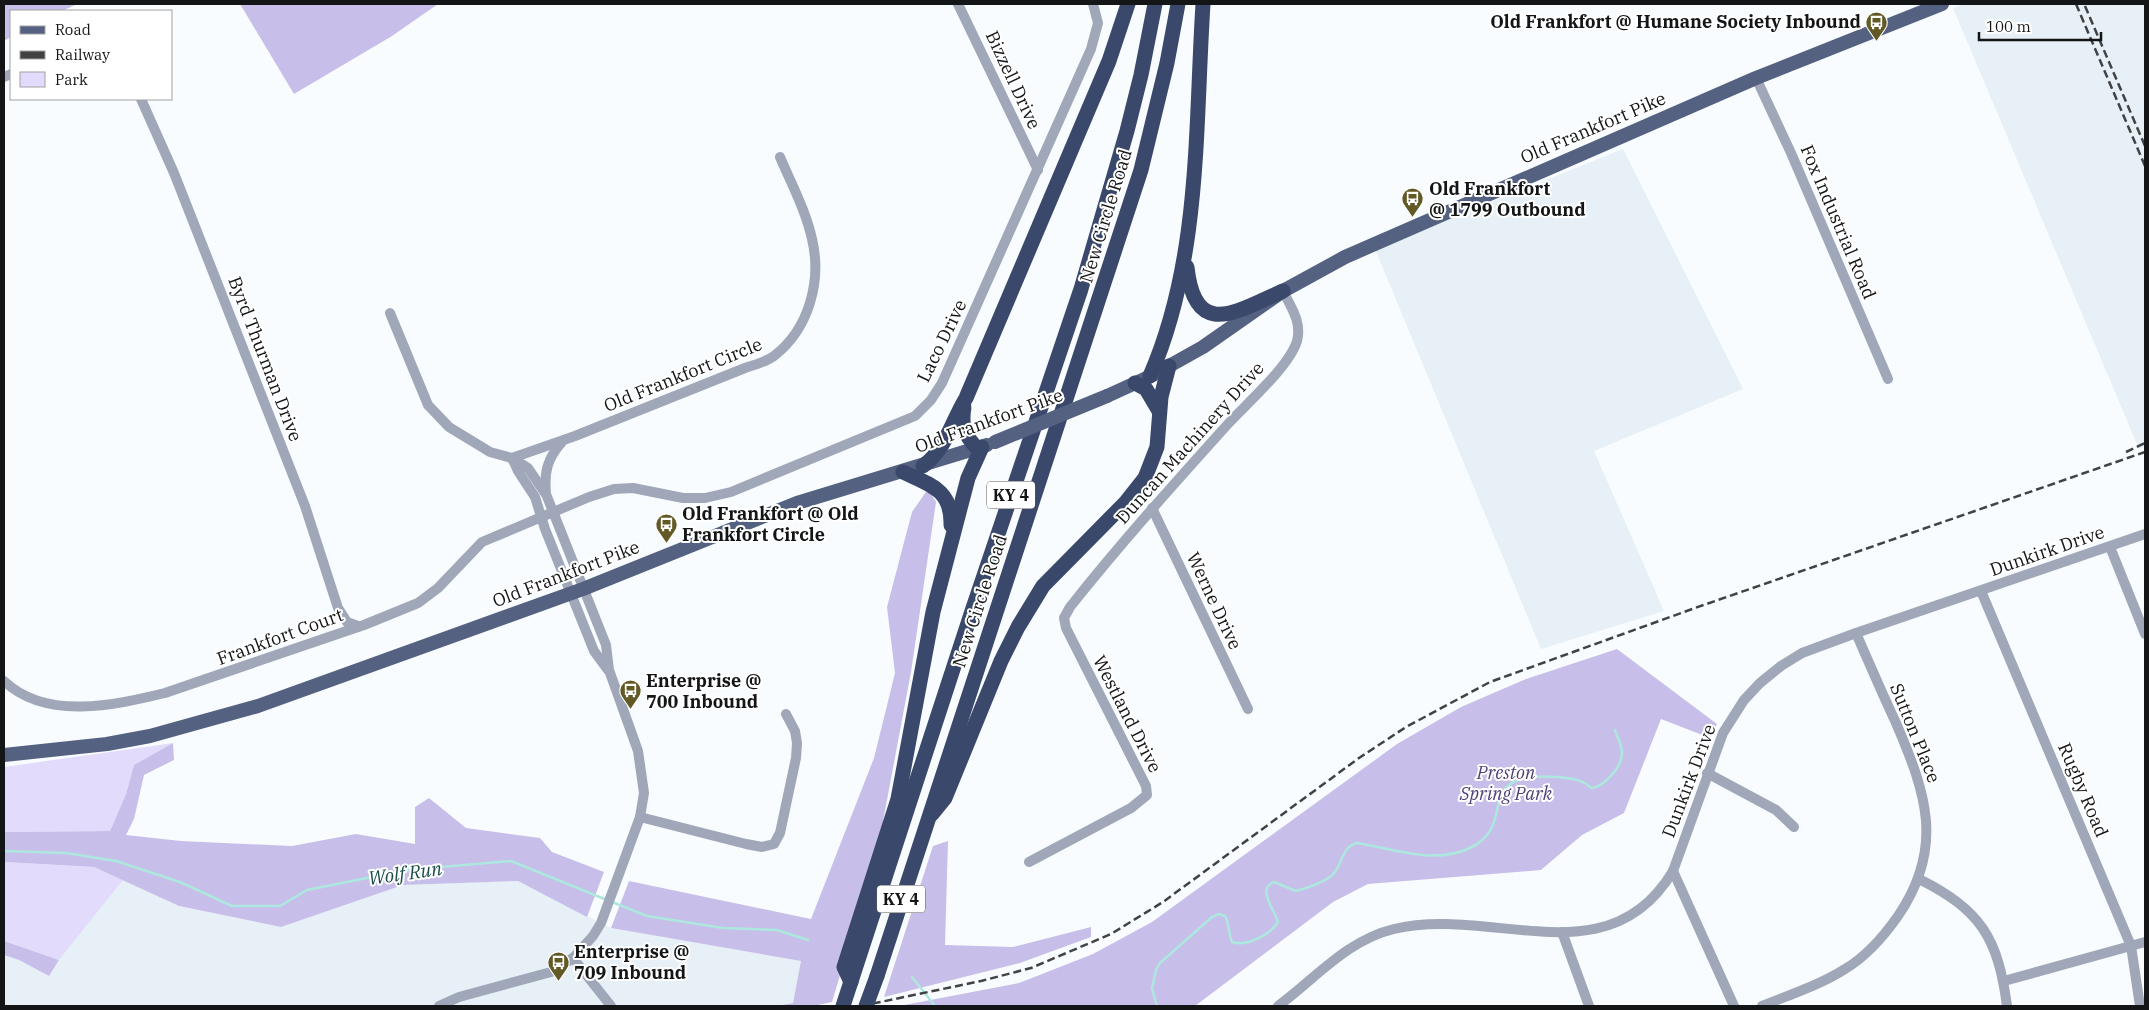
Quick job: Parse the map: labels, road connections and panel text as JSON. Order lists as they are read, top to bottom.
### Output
{
  "streets": {
    "highway": ["New Circle Road", "KY 4"],
    "main road": ["Old Frankfort Pike"],
    "street": [
      "Bizzell Drive",
      "Fox Industrial Road",
      "Laco Drive",
      "Byrd Thurman Drive",
      "Old Frankfort Circle",
      "Duncan Machinery Drive",
      "Dunkirk Drive",
      "Werne Drive",
      "Frankfort Court",
      "Westland Drive",
      "Sutton Place",
      "Rugby Road"
    ]
  },
  "crossings": [
    ["Bizzell Drive", "Laco Drive"],
    ["Old Frankfort Pike", "Fox Industrial Road"],
    ["Old Frankfort Pike", "Duncan Machinery Drive"],
    ["Laco Drive", "Frankfort Court"],
    ["Byrd Thurman Drive", "Frankfort Court"],
    ["Duncan Machinery Drive", "Werne Drive"],
    ["Duncan Machinery Drive", "Westland Drive"],
    ["Dunkirk Drive", "Sutton Place"],
    ["Dunkirk Drive", "Rugby Road"]
  ],
  "water": ["Wolf Run"],
  "parks": ["Preston Spring Park"],
  "places": {
    "bus stop": [
      "Old Frankfort @ Humane Society Inbound",
      "Old Frankfort @ 1799 Outbound",
      "Old Frankfort @ Old Frankfort Circle",
      "Enterprise @ 700 Inbound",
      "Enterprise @ 709 Inbound"
    ]
  },
  "legend": ["Road", "Railway", "Park"],
  "scale_bar": "100 m"
}
